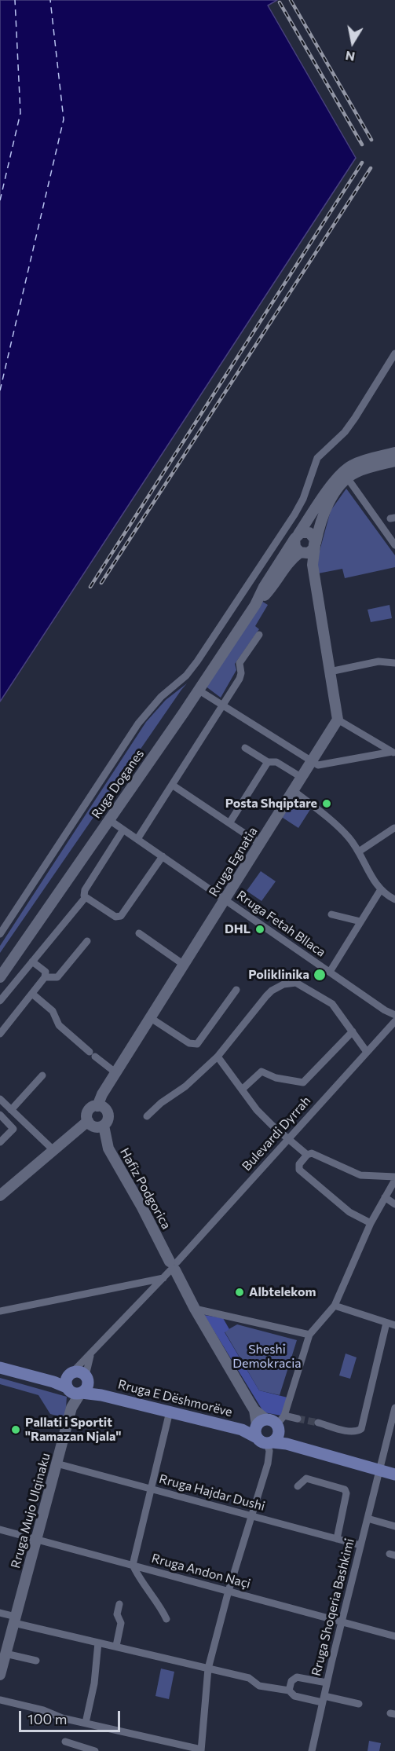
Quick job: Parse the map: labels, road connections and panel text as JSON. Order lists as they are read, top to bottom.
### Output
{
  "streets": {
    "main road": [
      "Ruga Doganes",
      "Rruga Egnatia",
      "Hafiz Podgorica",
      "Rruga E Dëshmorëve",
      "Rruga Mujo Ulqinaku"
    ],
    "street": [
      "Rruga Fetah Bllaca",
      "Bulevardi Dyrrah",
      "Rruga Hajdar Dushi",
      "Rruga Andon Naçi",
      "Rruga Shoqeria Bashkimi"
    ]
  },
  "crossings": [
    ["Ruga Doganes", "Rruga Fetah Bllaca"],
    ["Rruga Egnatia", "Rruga Fetah Bllaca"],
    ["Rruga Egnatia", "Hafiz Podgorica"],
    ["Bulevardi Dyrrah", "Hafiz Podgorica"],
    ["Bulevardi Dyrrah", "Rruga E Dëshmorëve"],
    ["Bulevardi Dyrrah", "Rruga Mujo Ulqinaku"],
    ["Hafiz Podgorica", "Rruga E Dëshmorëve"],
    ["Rruga E Dëshmorëve", "Rruga Mujo Ulqinaku"],
    ["Rruga Hajdar Dushi", "Rruga Mujo Ulqinaku"],
    ["Rruga Hajdar Dushi", "Rruga Shoqeria Bashkimi"],
    ["Rruga Mujo Ulqinaku", "Rruga Andon Naçi"],
    ["Rruga Andon Naçi", "Rruga Shoqeria Bashkimi"]
  ],
  "parks": ["Sheshi Demokracia"],
  "places": [
    "Posta Shqiptare",
    "DHL",
    "Poliklinika",
    "Albtelekom",
    "Pallati i Sportit \"Ramazan Njala\""
  ],
  "scale_bar": "100 m",
  "north": "bottom"
}
